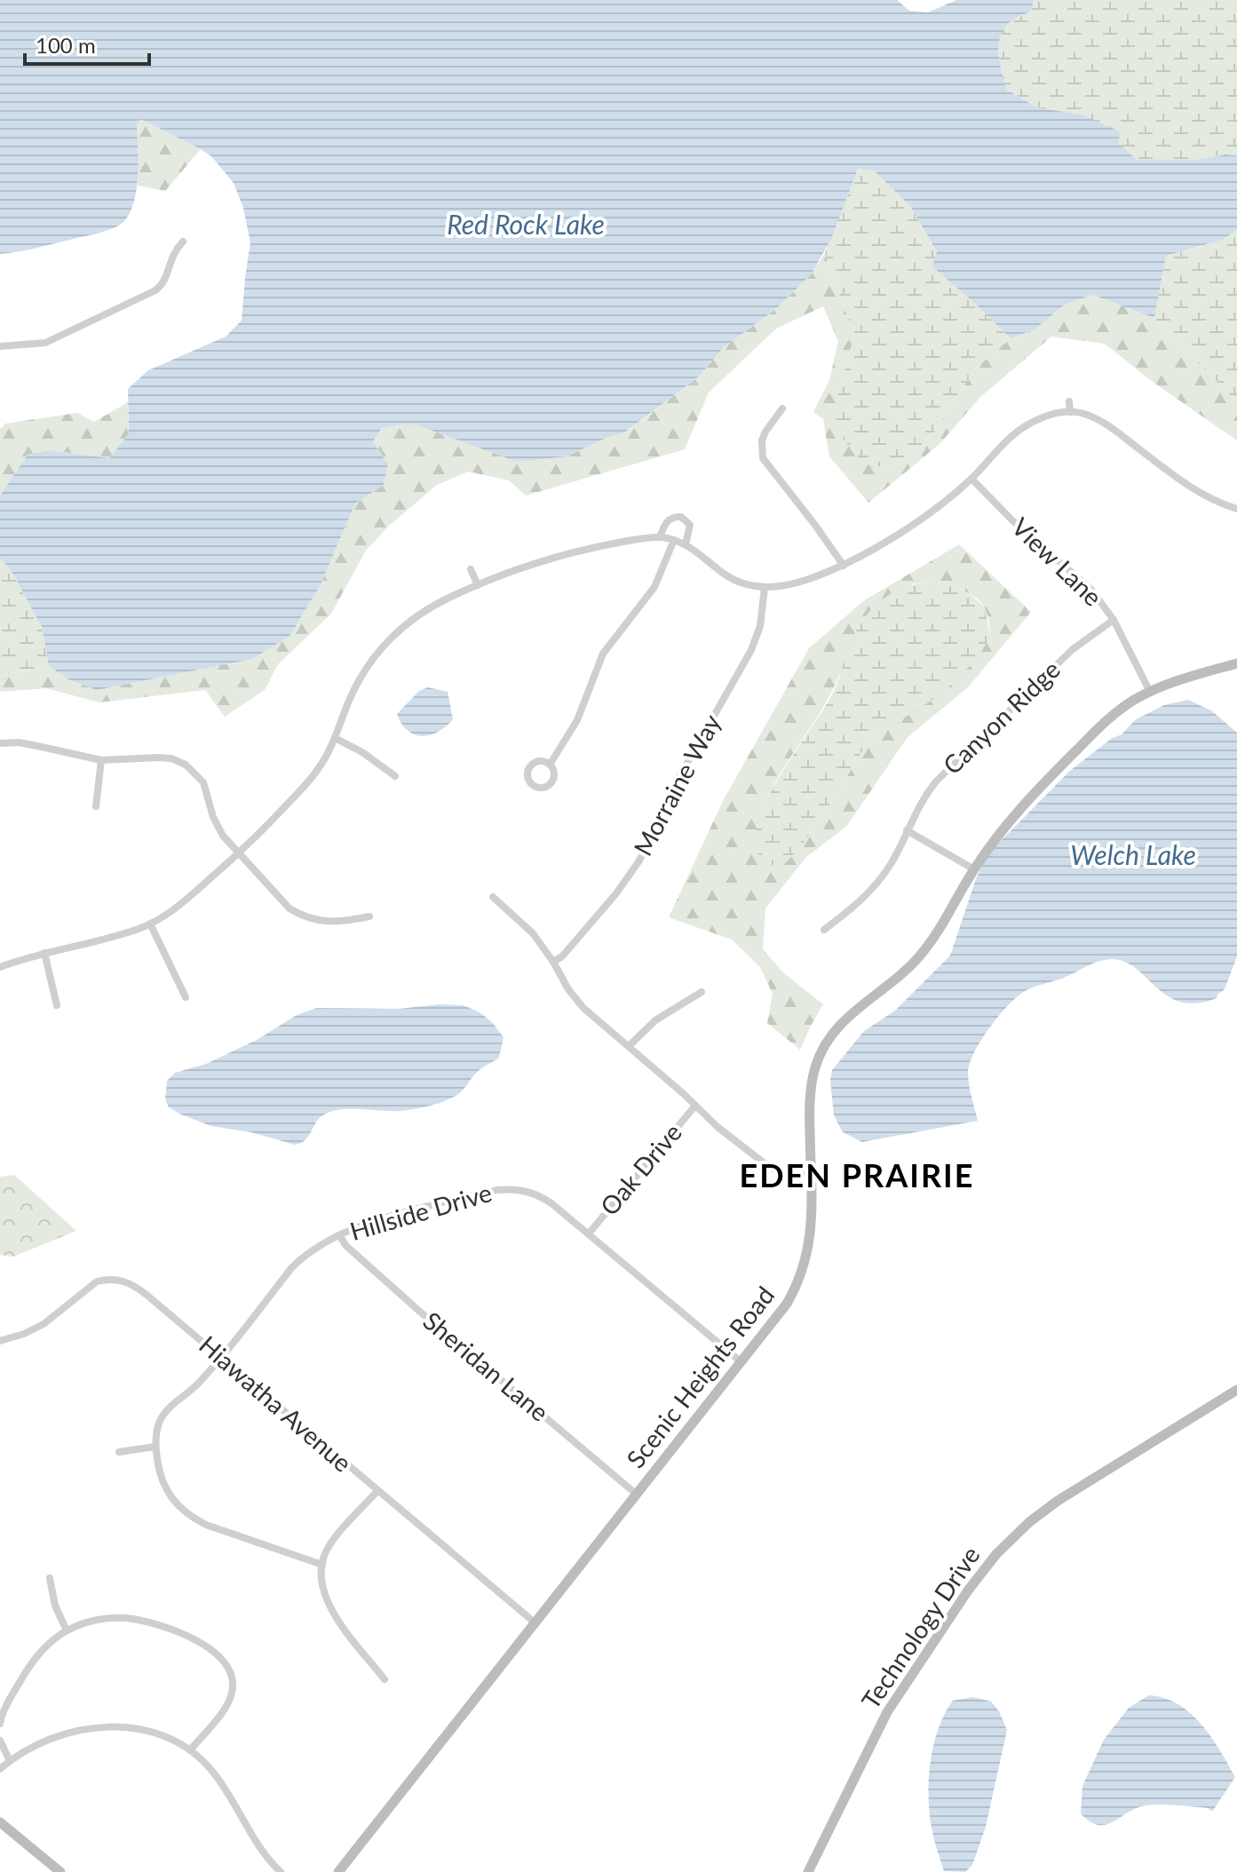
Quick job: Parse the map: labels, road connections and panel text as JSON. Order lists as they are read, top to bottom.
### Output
{
  "streets": {
    "street": [
      "View Lane",
      "Canyon Ridge",
      "Morraine Way",
      "Oak Drive",
      "Hillside Drive",
      "Sheridan Lane",
      "Scenic Heights Road",
      "Hiawatha Avenue",
      "Technology Drive"
    ]
  },
  "crossings": [
    ["View Lane", "Canyon Ridge"],
    ["View Lane", "Scenic Heights Road"],
    ["Oak Drive", "Hillside Drive"],
    ["Hillside Drive", "Sheridan Lane"],
    ["Hillside Drive", "Scenic Heights Road"],
    ["Hillside Drive", "Hiawatha Avenue"],
    ["Sheridan Lane", "Scenic Heights Road"],
    ["Scenic Heights Road", "Hiawatha Avenue"]
  ],
  "districts": ["EDEN PRAIRIE"],
  "water": ["Red Rock Lake", "Welch Lake"],
  "scale_bar": "100 m"
}
